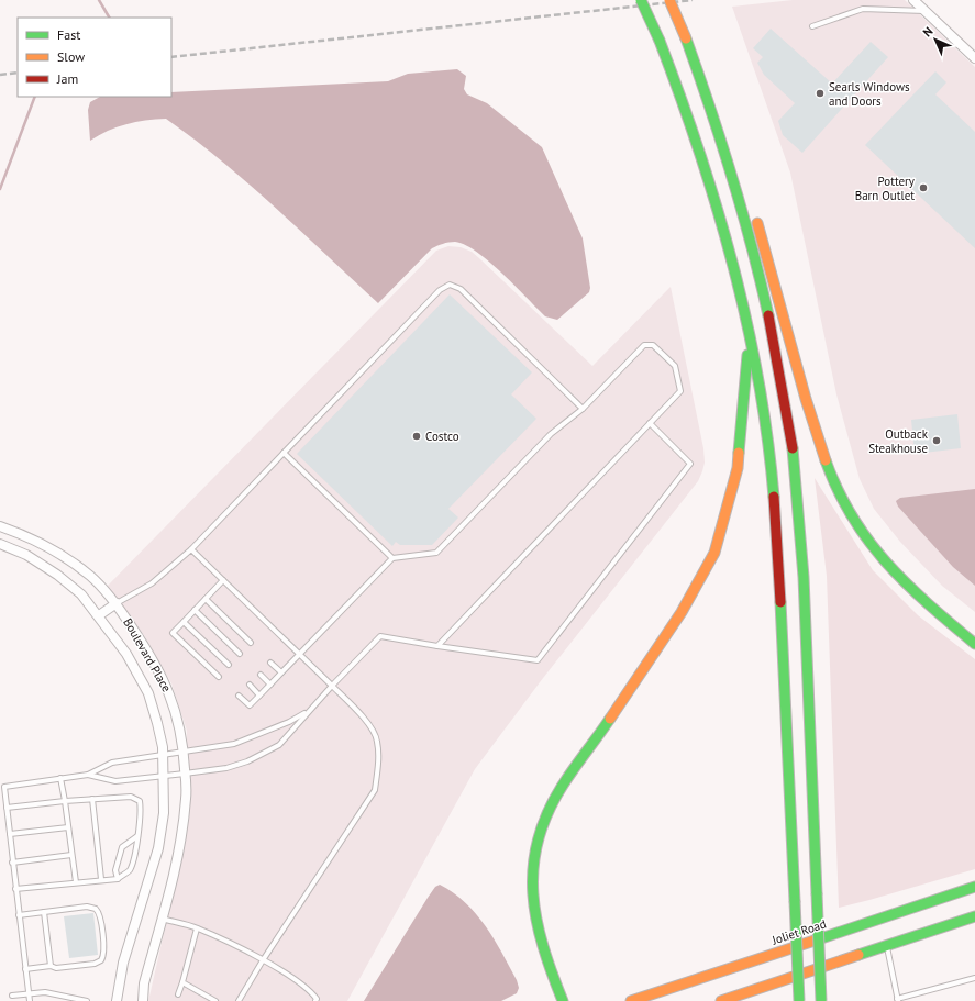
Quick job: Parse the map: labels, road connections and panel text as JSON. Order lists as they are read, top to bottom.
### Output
{
  "streets": {
    "main road": ["Joliet Road"],
    "street": ["Boulevard Place"]
  },
  "places": [
    "Searls Windows and Doors",
    "Pottery Barn Outlet",
    "Costco",
    "Outback Steakhouse"
  ],
  "legend": ["Fast", "Slow", "Jam"],
  "north": "top left"
}
